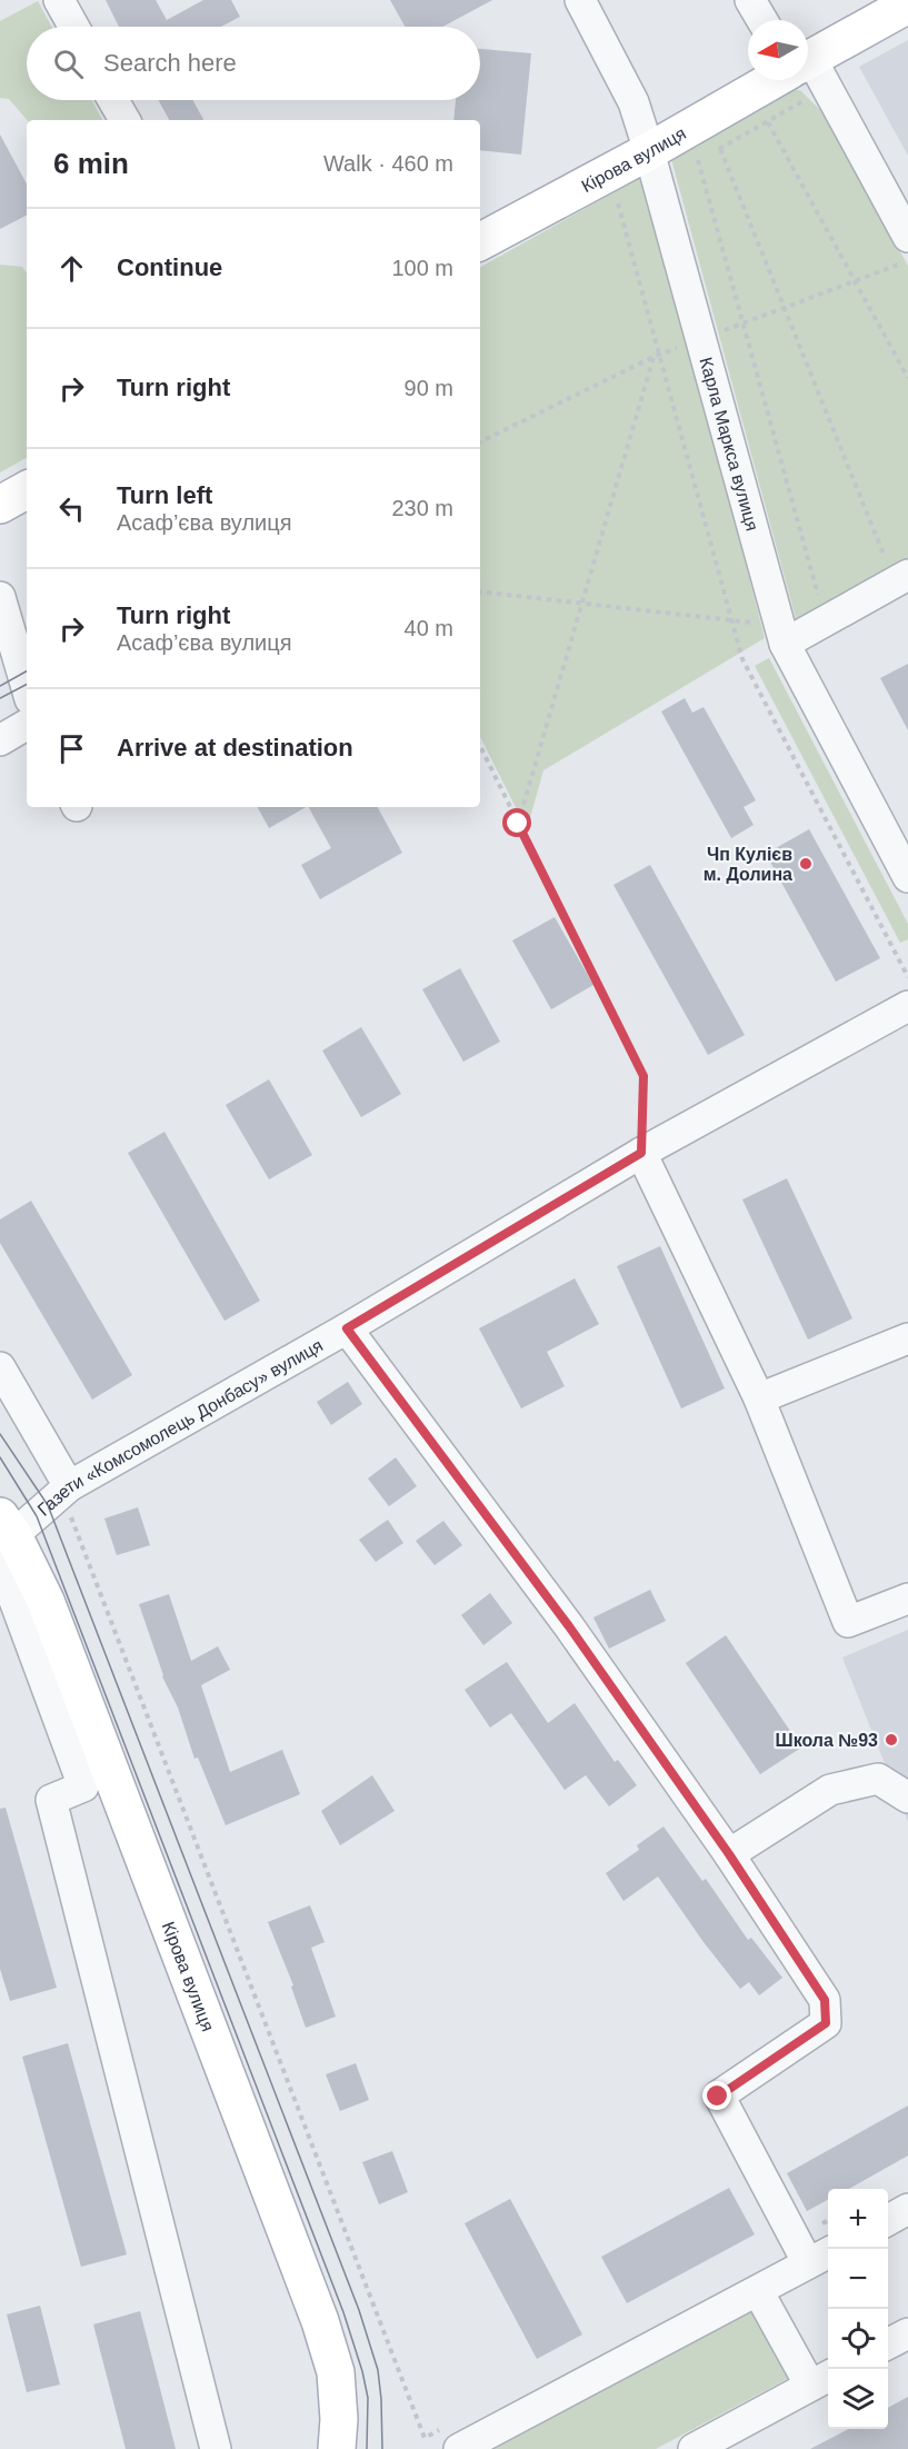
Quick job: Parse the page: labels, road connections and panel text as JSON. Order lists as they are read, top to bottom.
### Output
{
  "streets": {
    "main road": ["Кірова вулиця"],
    "street": ["Карла Маркса вулиця", "Газети «Комсомолець Донбасу» вулиця"]
  },
  "crossings": [
    ["Кірова вулиця", "Карла Маркса вулиця"],
    ["Кірова вулиця", "Газети «Комсомолець Донбасу» вулиця"]
  ],
  "places": ["Чп Кулієв м. Долина", "Школа №93"],
  "north": "left",
  "page": {
    "search": "Search here",
    "heading": ["6 min", "Walk · 460 m"],
    "list": [
      ["Continue", "100 m"],
      ["Turn right", "90 m"],
      ["Turn left", "Асаф’єва вулиця", "230 m"],
      ["Turn right", "Асаф’єва вулиця", "40 m"],
      "Arrive at destination"
    ],
    "map_buttons": ["+", "−"]
  }
}
